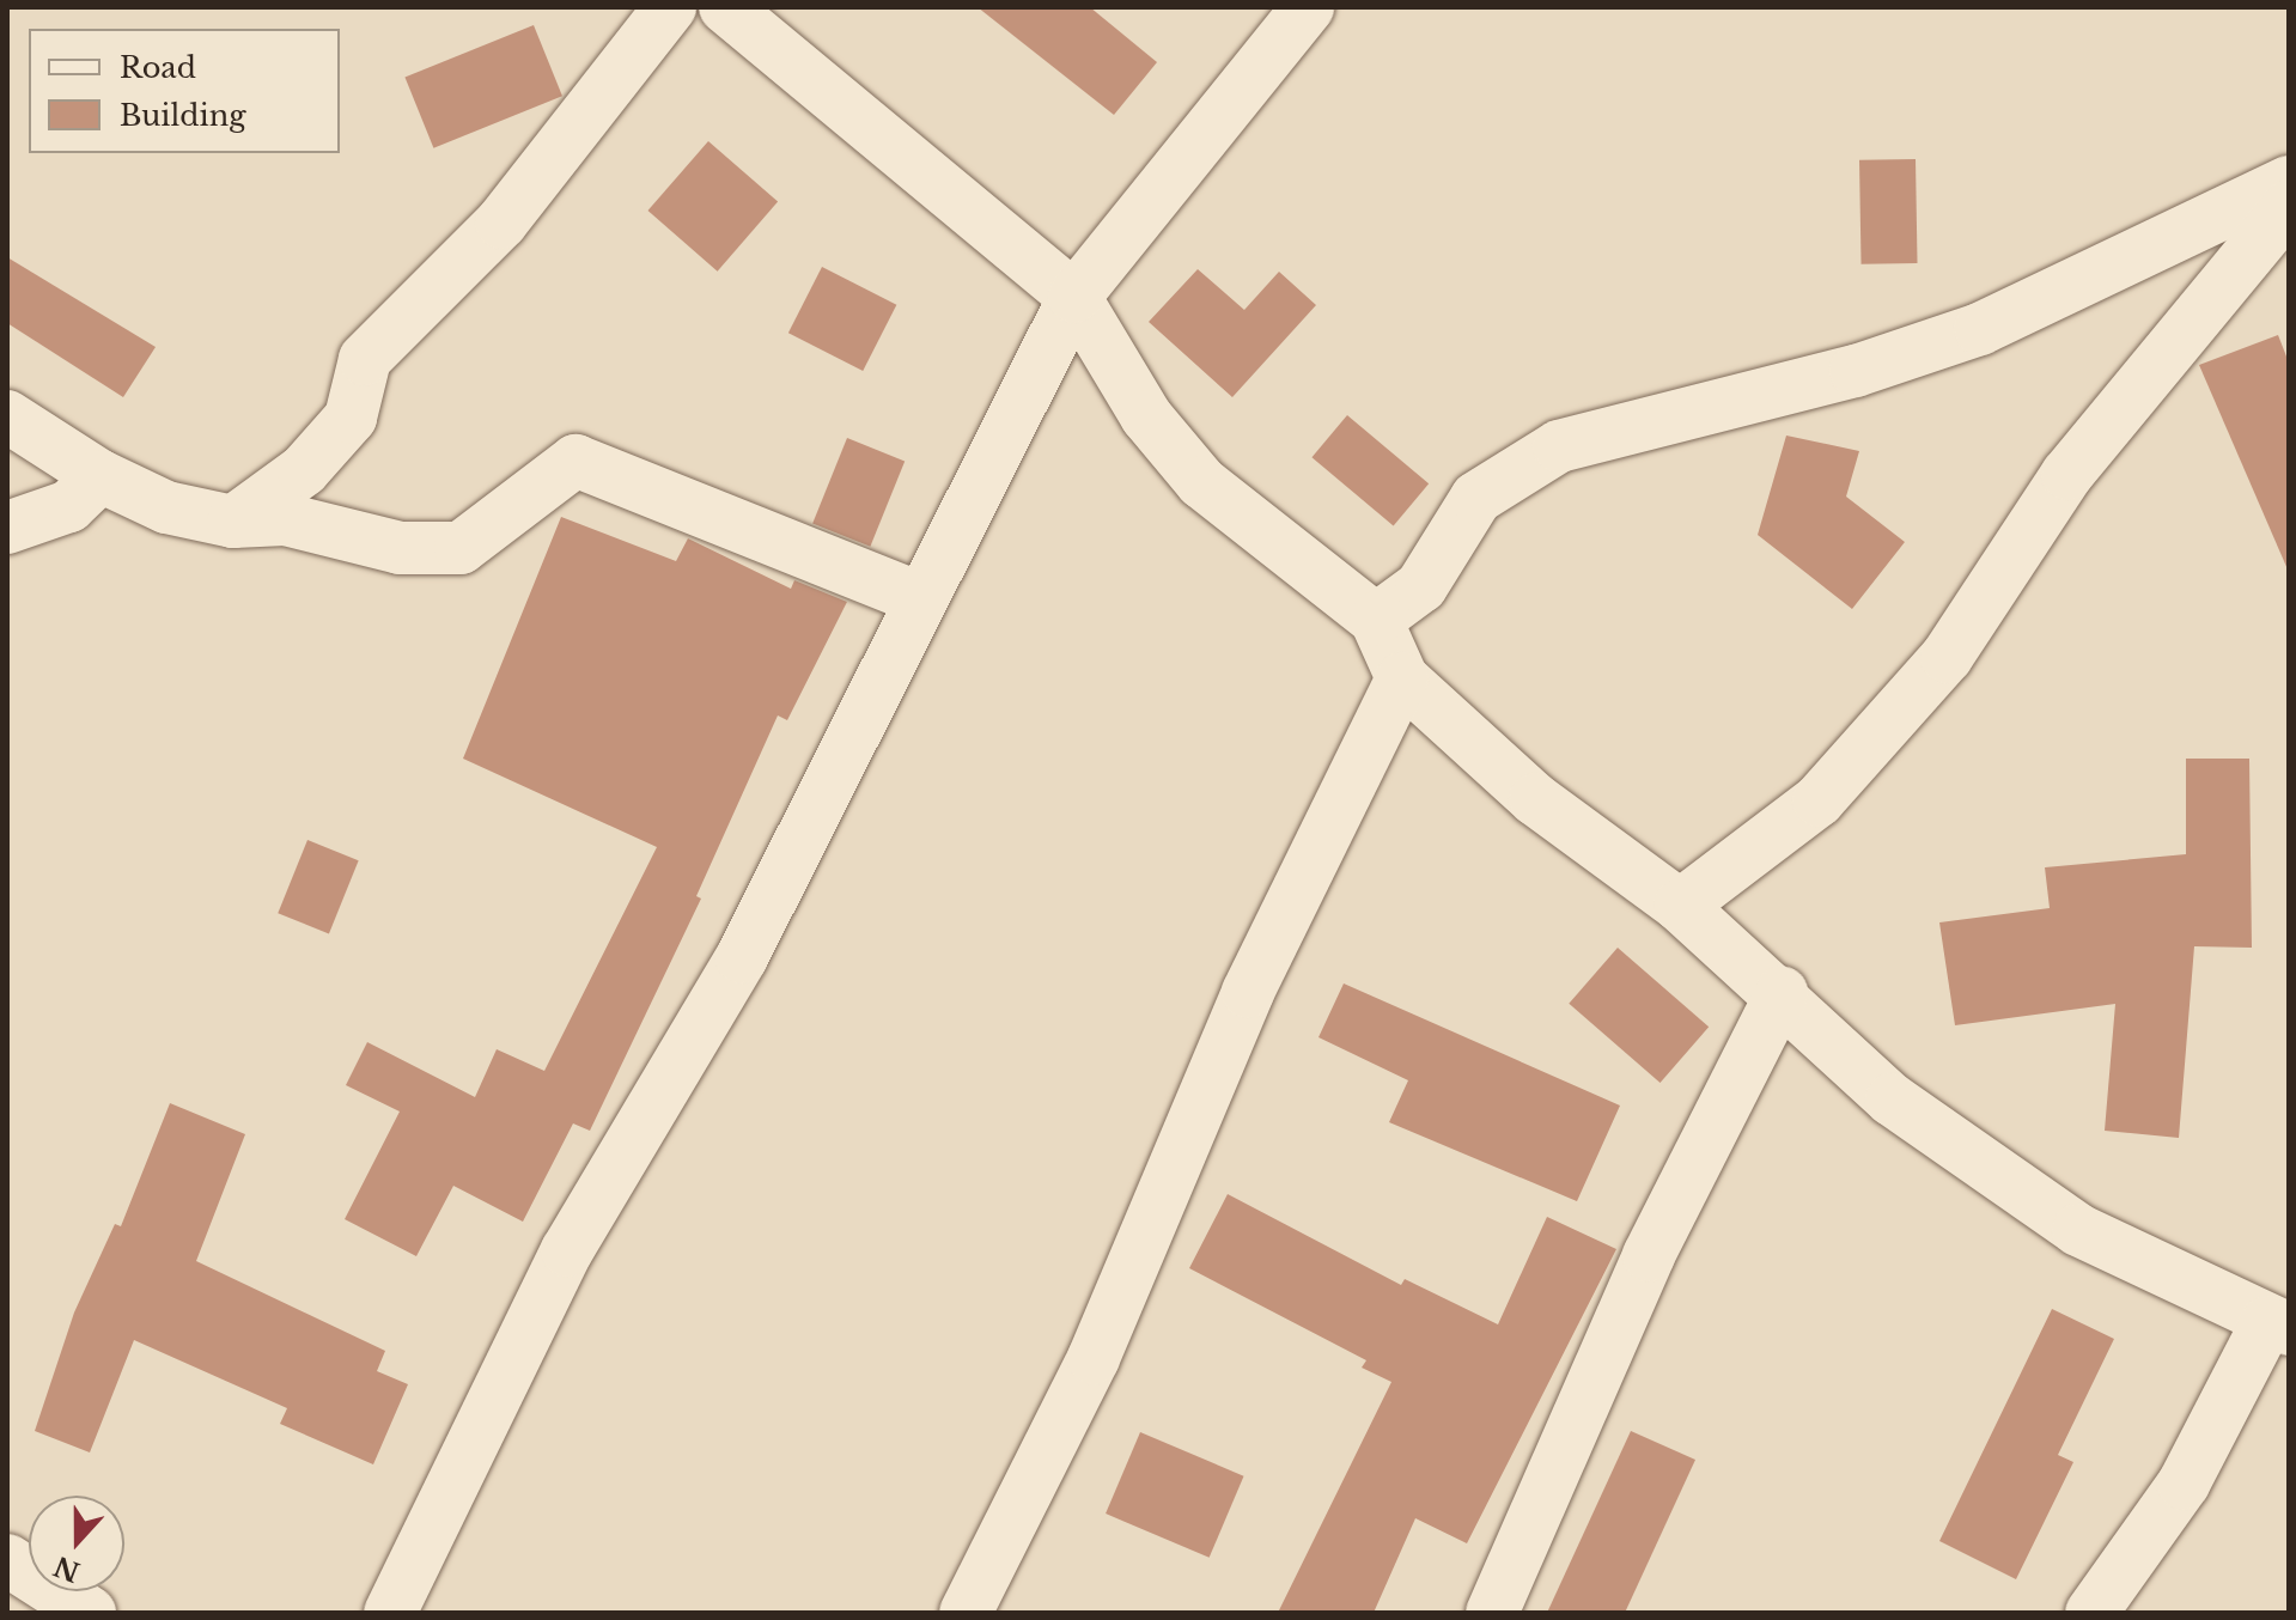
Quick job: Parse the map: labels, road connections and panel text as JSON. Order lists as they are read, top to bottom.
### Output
{
  "legend": ["Road", "Building"],
  "north": "bottom"
}
